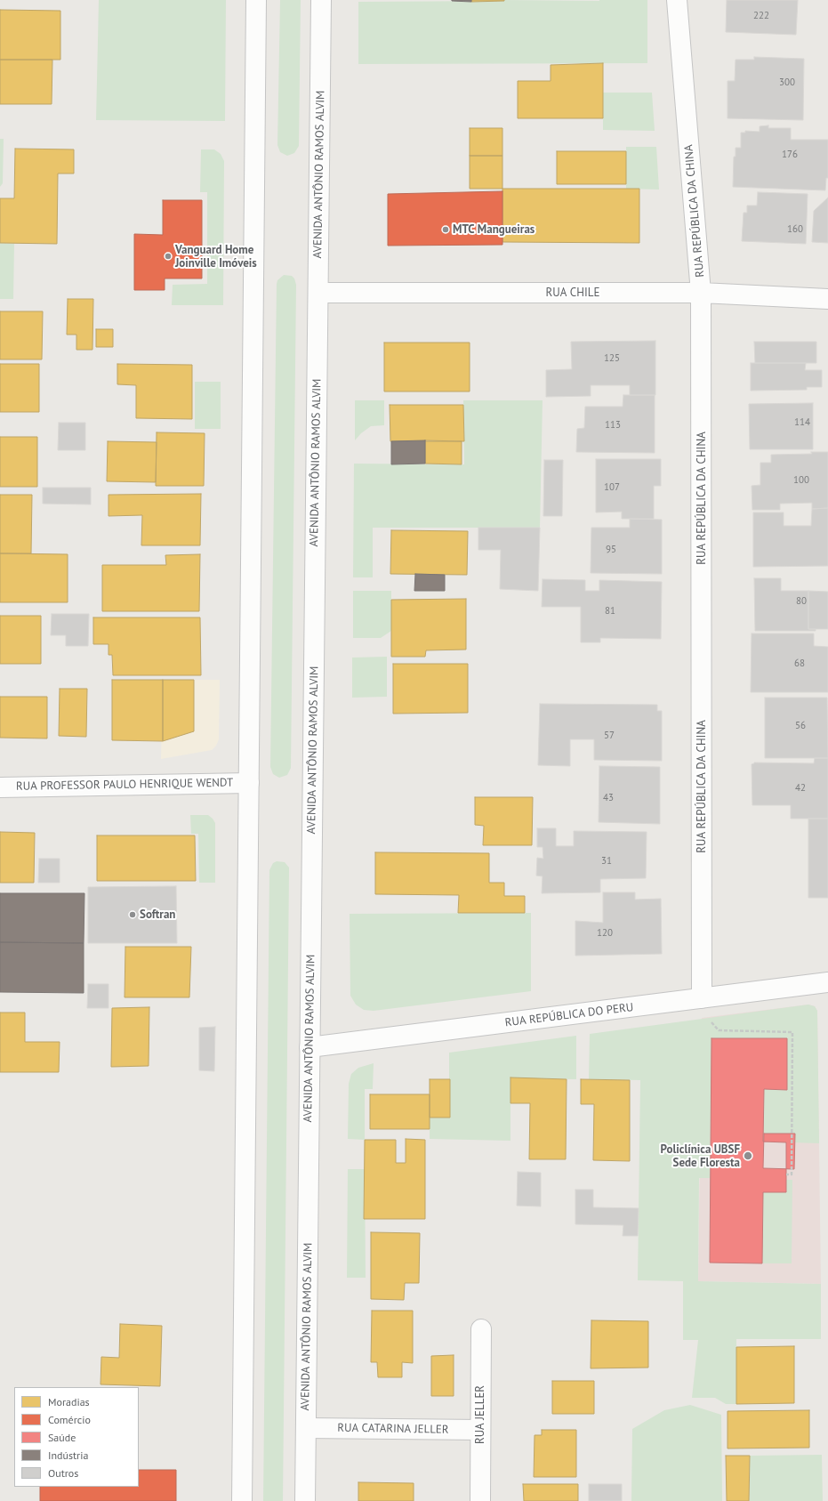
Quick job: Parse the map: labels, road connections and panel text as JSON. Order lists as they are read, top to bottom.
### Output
{
  "streets": {
    "street": [
      "AVENIDA ANTÔNIO RAMOS ALVIM",
      "RUA REPÚBLICA DA CHINA",
      "RUA CHILE",
      "RUA PROFESSOR PAULO HENRIQUE WENDT",
      "RUA REPÚBLICA DO PERU",
      "RUA JELLER",
      "RUA CATARINA JELLER"
    ]
  },
  "crossings": [
    ["AVENIDA ANTÔNIO RAMOS ALVIM", "RUA CHILE"],
    ["AVENIDA ANTÔNIO RAMOS ALVIM", "RUA REPÚBLICA DO PERU"],
    ["AVENIDA ANTÔNIO RAMOS ALVIM", "RUA CATARINA JELLER"],
    ["RUA REPÚBLICA DA CHINA", "RUA CHILE"],
    ["RUA REPÚBLICA DA CHINA", "RUA REPÚBLICA DO PERU"],
    ["RUA JELLER", "RUA CATARINA JELLER"]
  ],
  "places": [
    "MTC Mangueiras",
    "Vanguard Home Joinville Imóveis",
    "Softran",
    "Policlínica UBSF Sede Floresta"
  ],
  "house_numbers": [
    "222",
    "300",
    "176",
    "160",
    "125",
    "114",
    "113",
    "100",
    "107",
    "95",
    "80",
    "81",
    "68",
    "56",
    "57",
    "42",
    "43",
    "31",
    "120"
  ],
  "legend": [
    "Moradias",
    "Comércio",
    "Saúde",
    "Indústria",
    "Outros"
  ]
}
